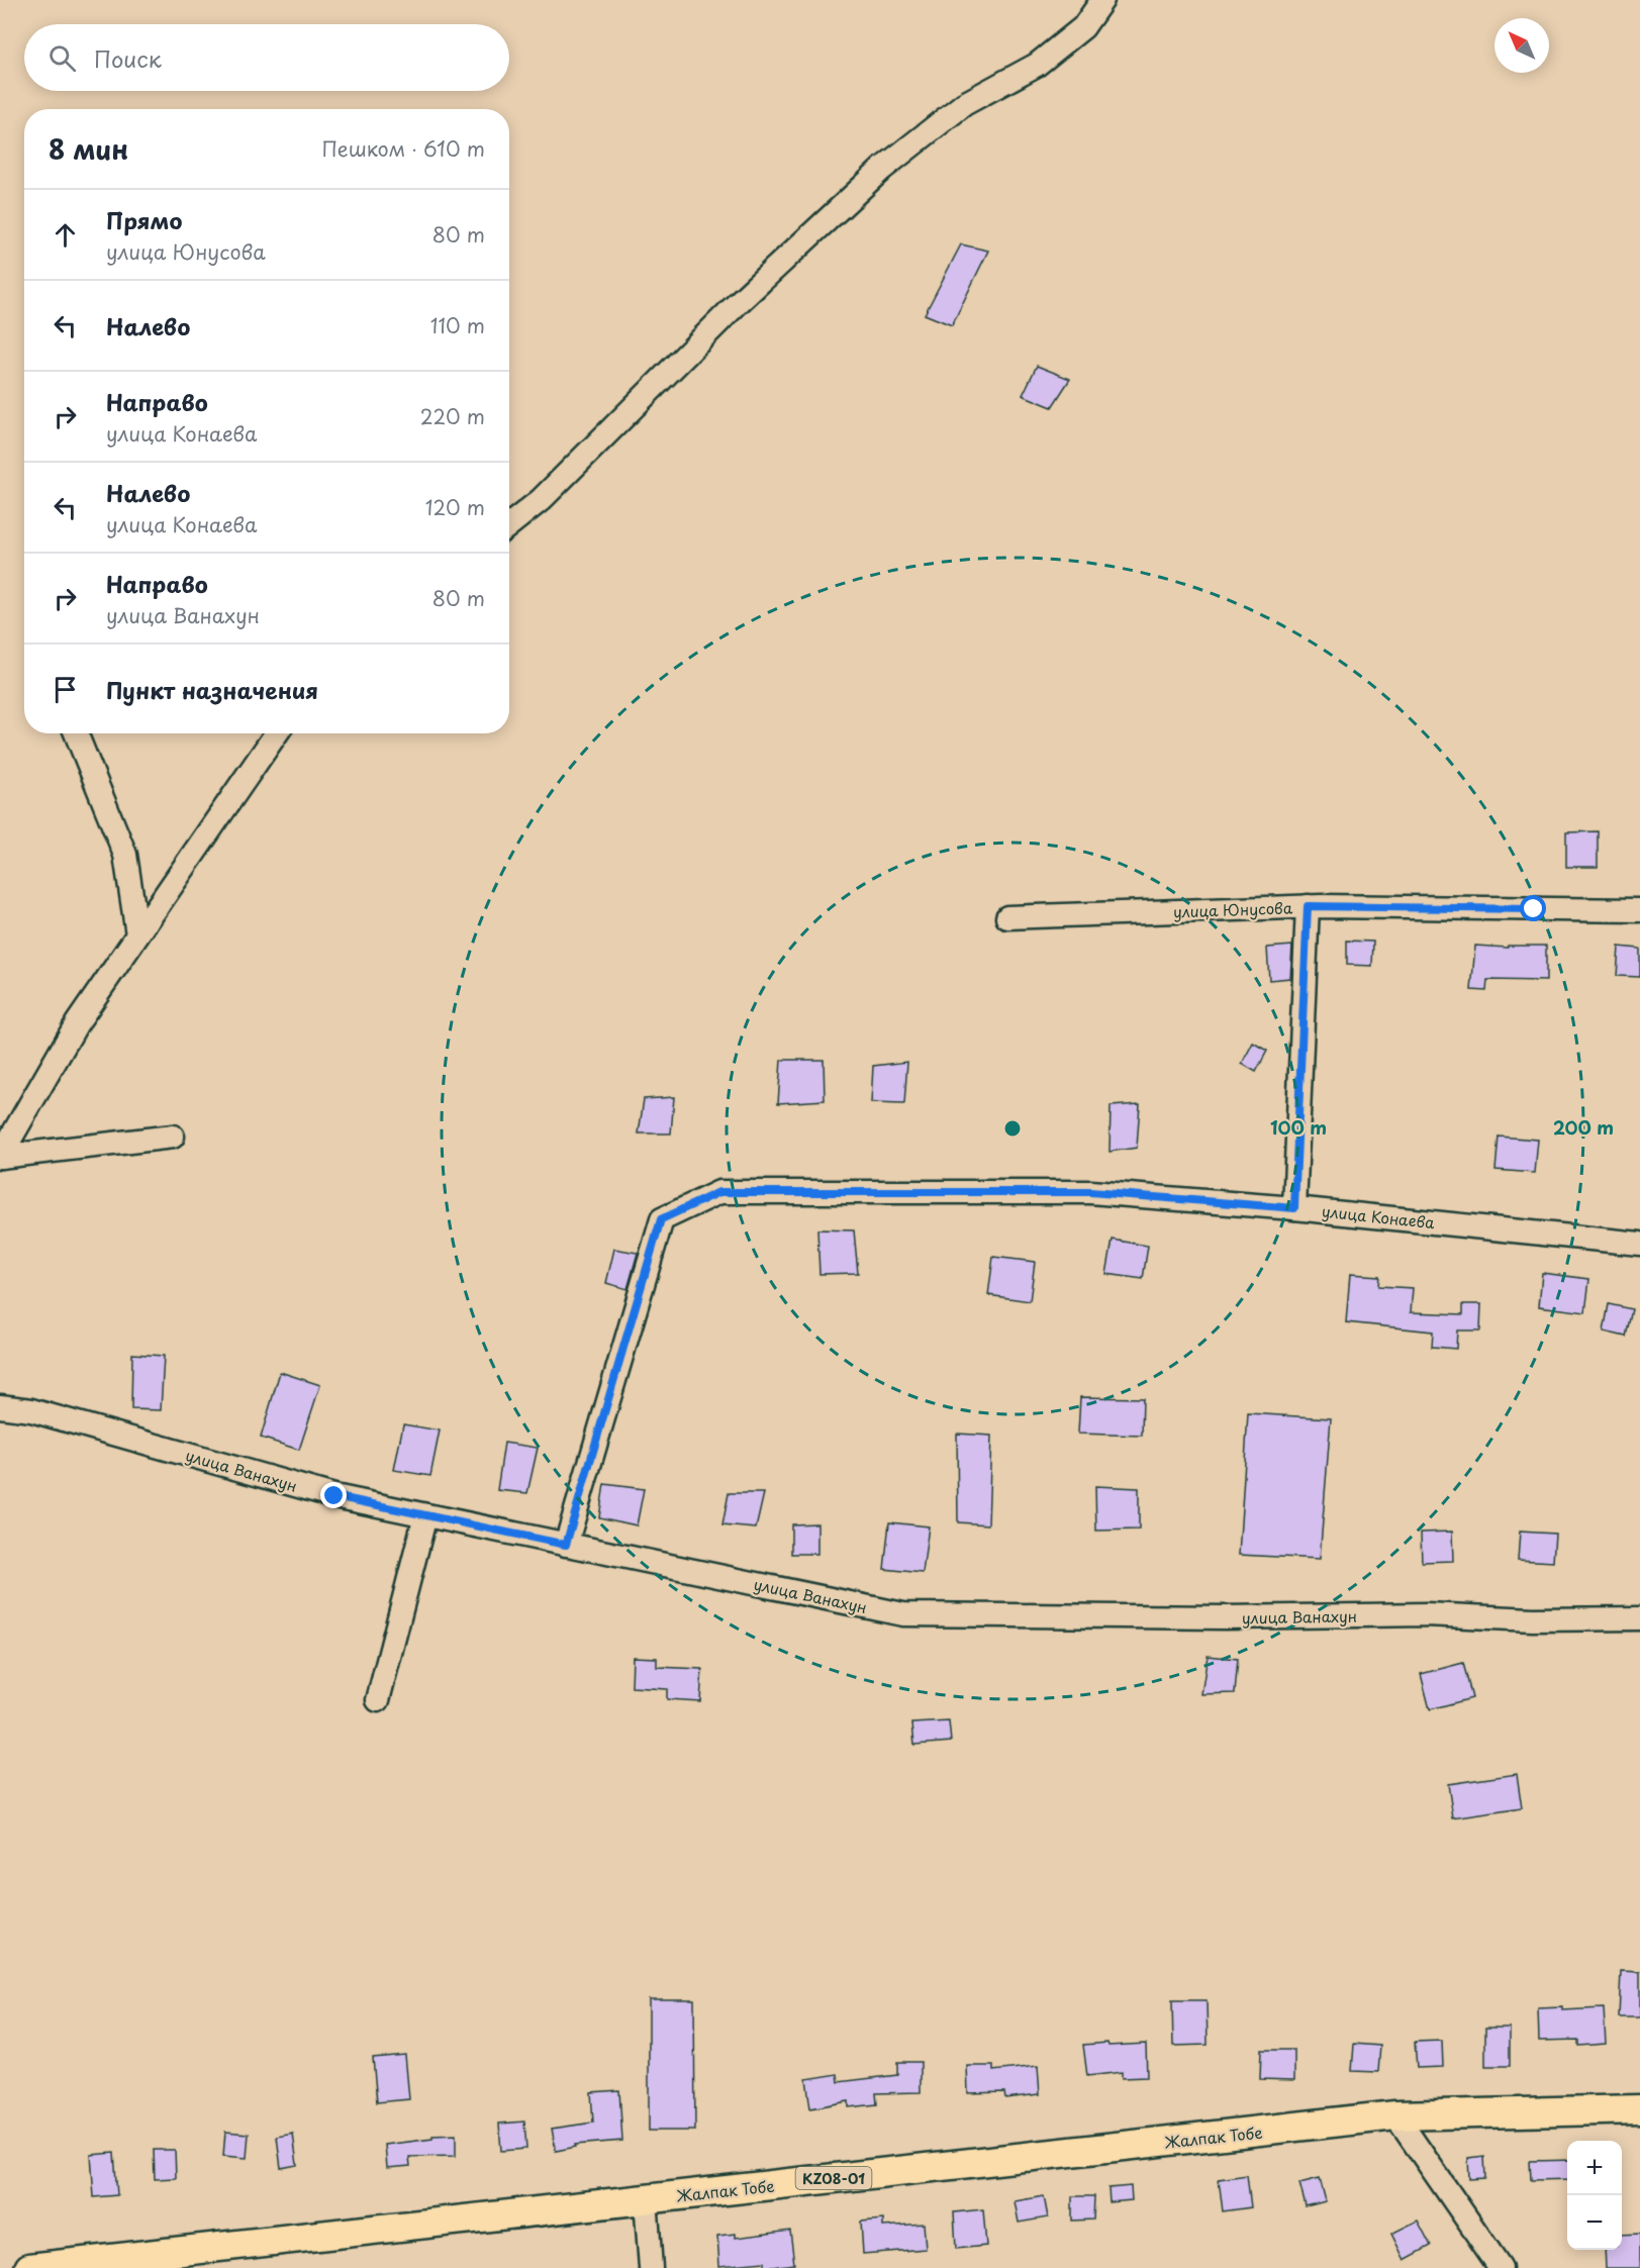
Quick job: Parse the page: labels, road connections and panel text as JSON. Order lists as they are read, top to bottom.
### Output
{
  "streets": {
    "main road": ["Жалпак Тобе", "KZ08-01"],
    "street": ["улица Юнусова", "улица Конаева", "улица Ванахун"]
  },
  "crossings": [
    ["улица Конаева", "улица Ванахун"]
  ],
  "north": "top left",
  "page": {
    "search": "Поиск",
    "heading": ["8 мин", "Пешком · 610 m"],
    "list": [
      ["Прямо", "улица Юнусова", "80 m"],
      ["Налево", "110 m"],
      ["Направо", "улица Конаева", "220 m"],
      ["Налево", "улица Конаева", "120 m"],
      ["Направо", "улица Ванахун", "80 m"],
      "Пункт назначения"
    ],
    "map_buttons": ["+", "−"]
  },
  "rings": ["100 m", "200 m"]
}
